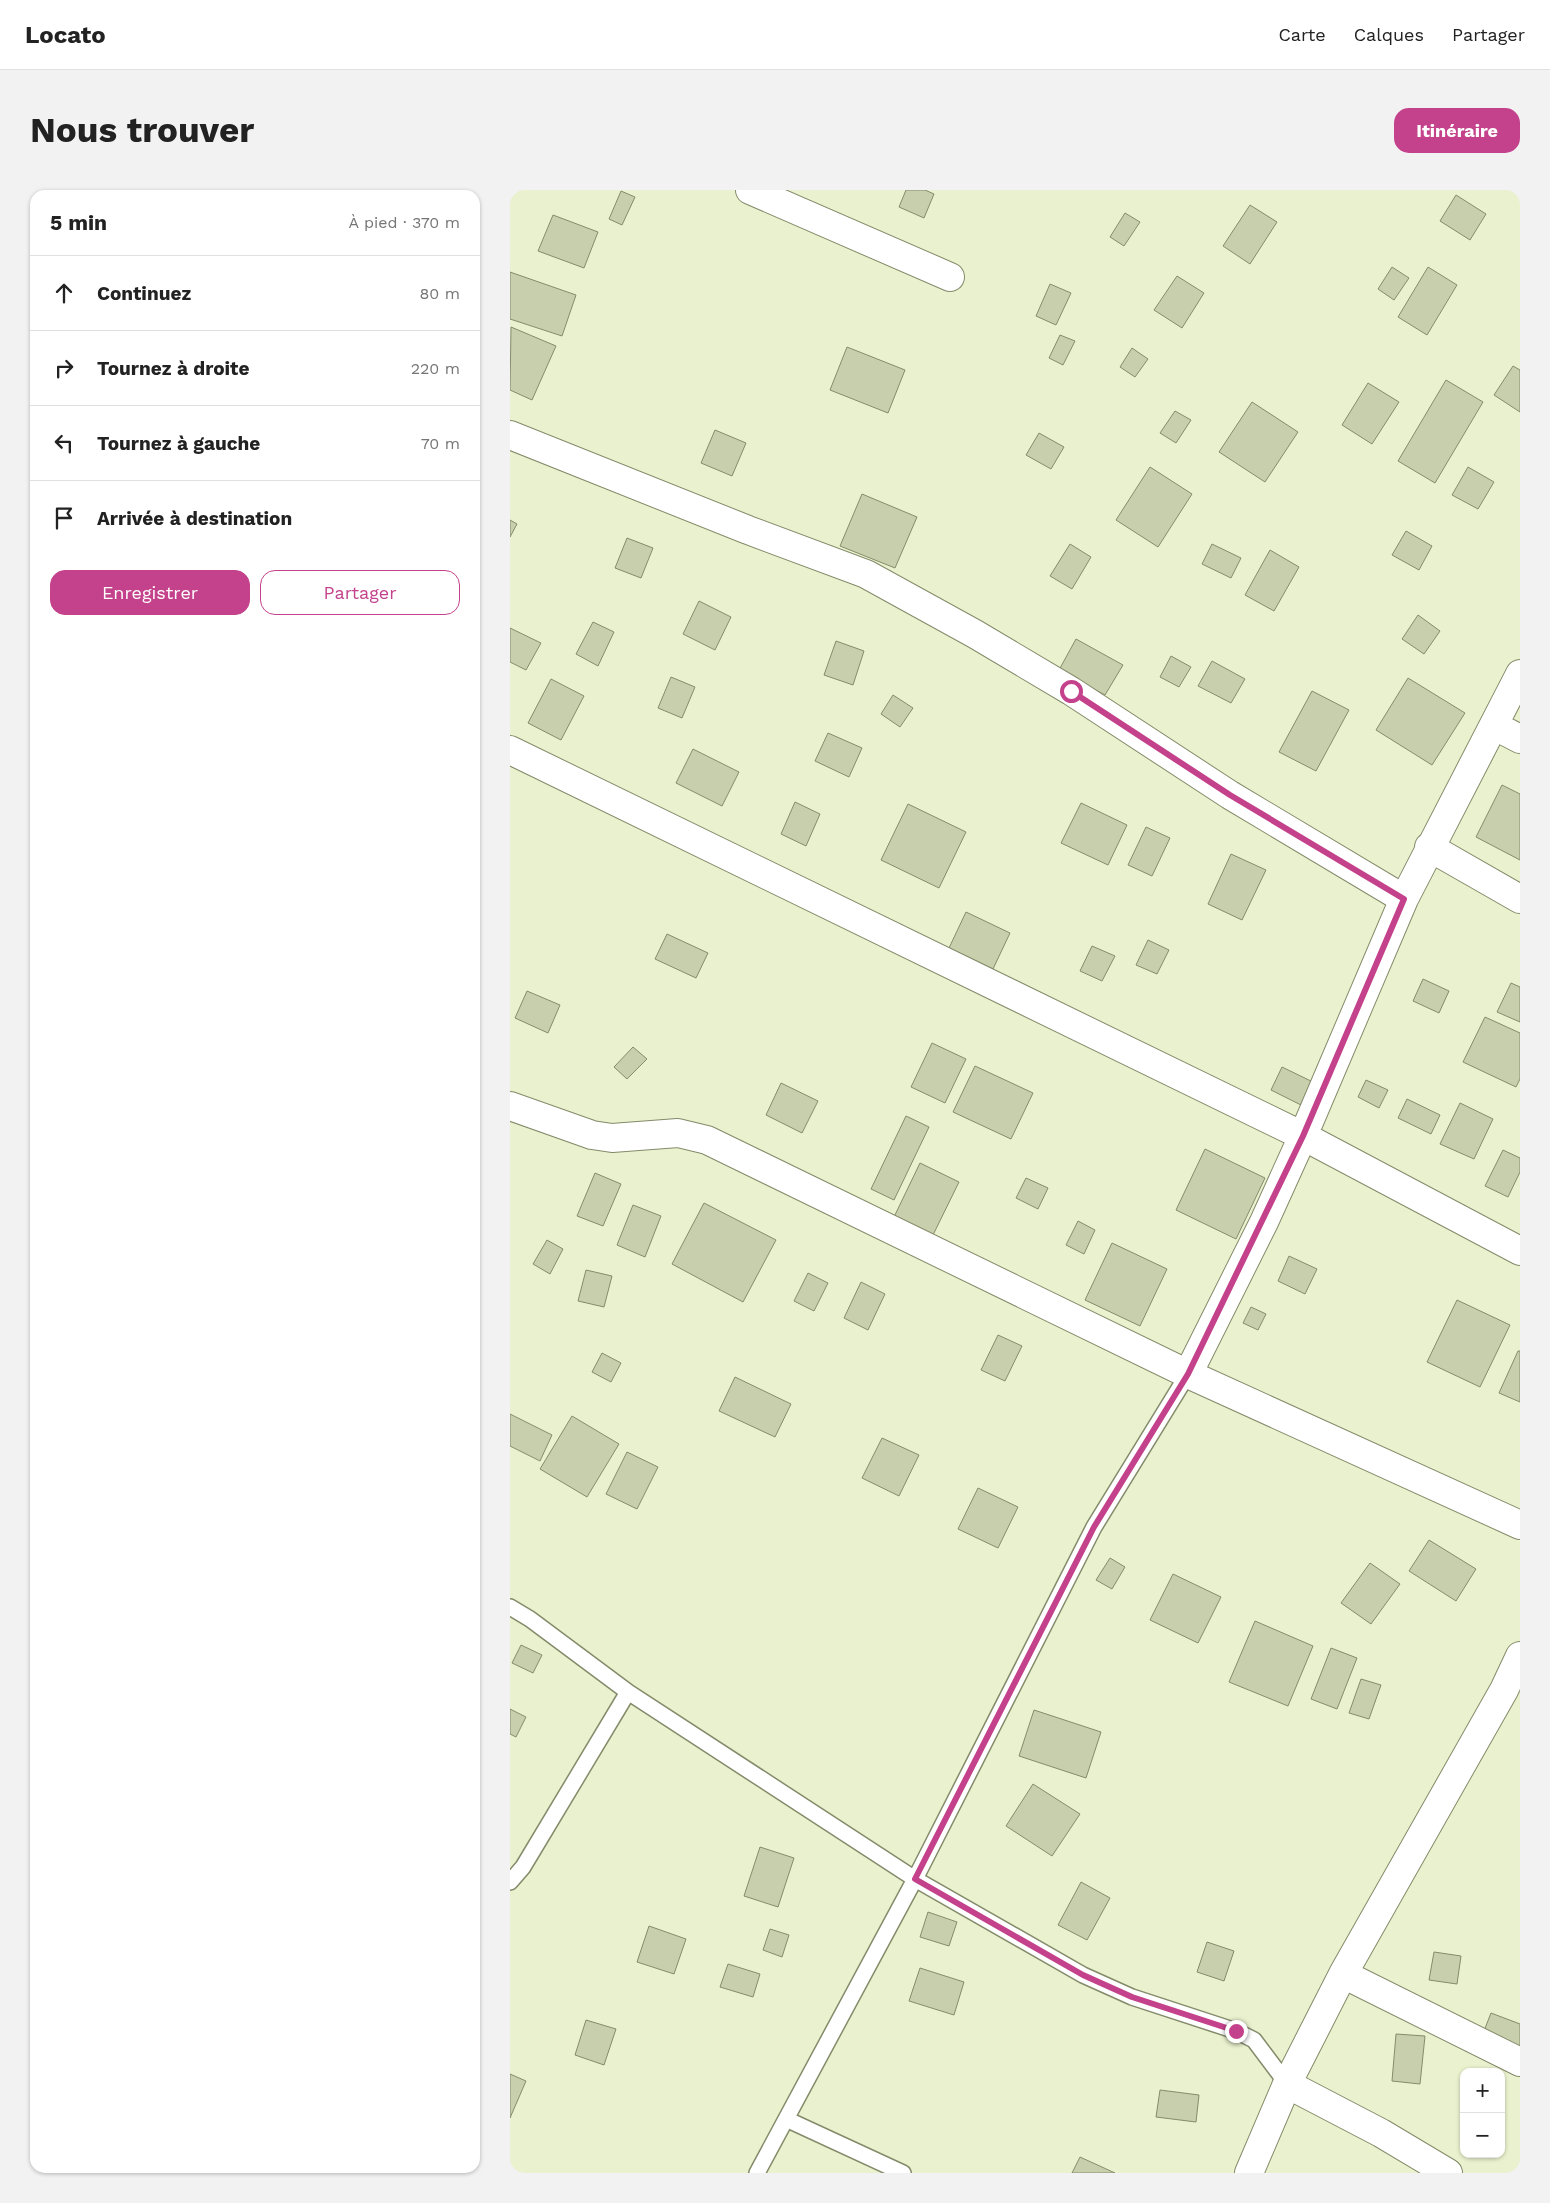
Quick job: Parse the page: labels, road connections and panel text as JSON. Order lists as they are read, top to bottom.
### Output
{
  "page": {
    "header": "Locato",
    "nav": ["Carte", "Calques", "Partager"],
    "buttons": [
      "Itinéraire",
      ["Enregistrer", "Partager"]
    ],
    "title": "Nous trouver",
    "heading": ["5 min", "À pied · 370 m"],
    "list": [
      ["Continuez", "80 m"],
      ["Tournez à droite", "220 m"],
      ["Tournez à gauche", "70 m"],
      "Arrivée à destination"
    ],
    "map_buttons": ["+", "−"]
  }
}
